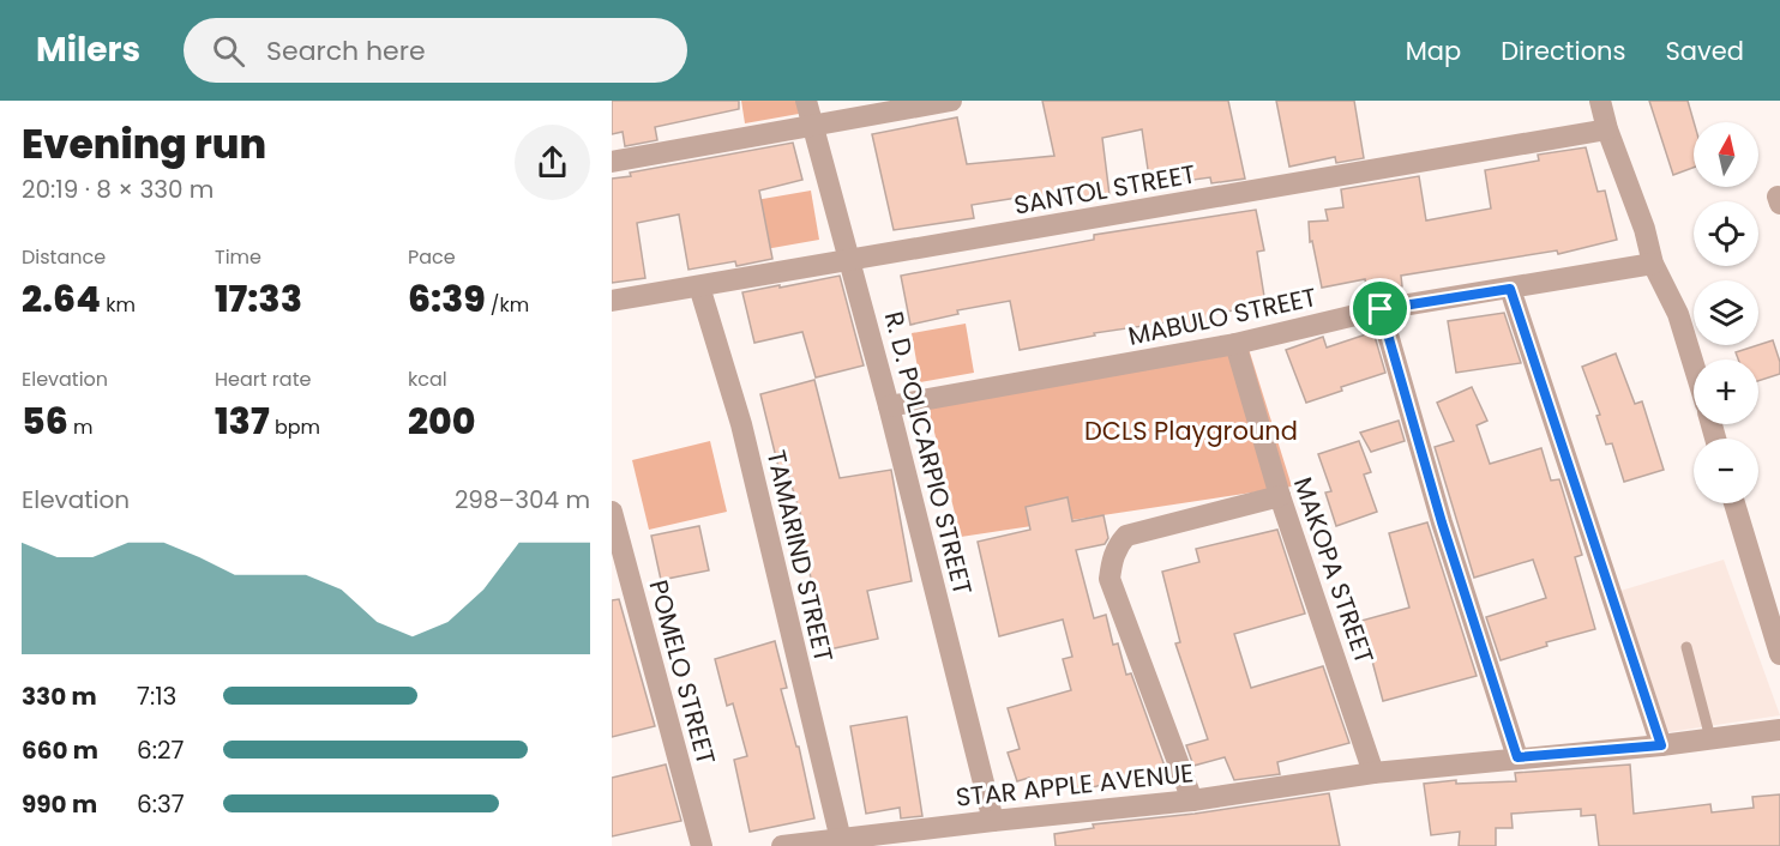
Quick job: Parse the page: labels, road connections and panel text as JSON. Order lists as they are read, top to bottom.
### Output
{
  "streets": {
    "street": [
      "SANTOL STREET",
      "MABULO STREET",
      "R. D. POLICARPIO STREET",
      "TAMARIND STREET",
      "MAKOPA STREET",
      "POMELO STREET",
      "STAR APPLE AVENUE"
    ]
  },
  "crossings": [
    ["SANTOL STREET", "R. D. POLICARPIO STREET"],
    ["SANTOL STREET", "TAMARIND STREET"],
    ["MABULO STREET", "R. D. POLICARPIO STREET"],
    ["MABULO STREET", "MAKOPA STREET"],
    ["R. D. POLICARPIO STREET", "STAR APPLE AVENUE"],
    ["TAMARIND STREET", "STAR APPLE AVENUE"],
    ["MAKOPA STREET", "STAR APPLE AVENUE"]
  ],
  "parks": ["DCLS Playground"],
  "north": "top",
  "page": {
    "header": "Milers",
    "search": "Search here",
    "nav": ["Map", "Directions", "Saved"],
    "heading": ["Evening run", "20:19 · 8 × 330 m"],
    "map_buttons": ["+", "−"],
    "stats": [
      ["Distance", "2.64 km"],
      ["Time", "17:33"],
      ["Pace", "6:39 /km"],
      ["Elevation", "56 m"],
      ["Heart rate", "137 bpm"],
      ["kcal", "200"]
    ],
    "chart": ["Elevation", "298–304 m"],
    "list": [
      {
        "name": "330 m",
        "note": "7:13"
      },
      {
        "name": "660 m",
        "note": "6:27"
      },
      {
        "name": "990 m",
        "note": "6:37"
      }
    ]
  }
}
